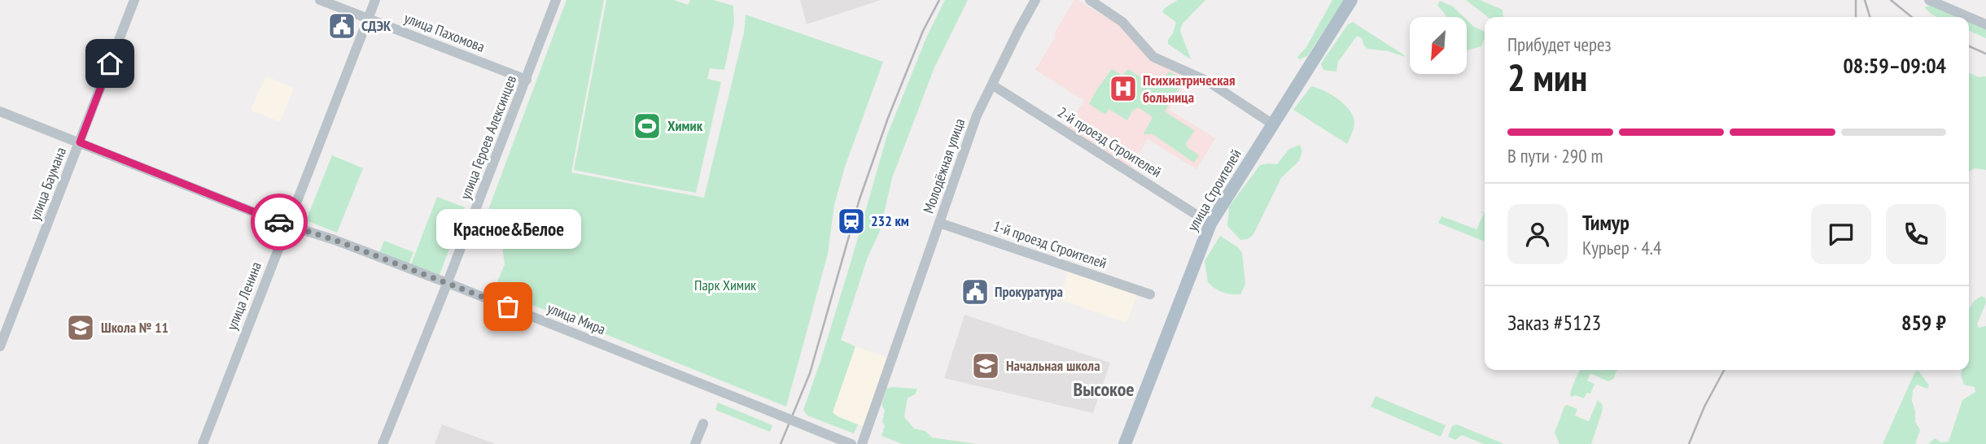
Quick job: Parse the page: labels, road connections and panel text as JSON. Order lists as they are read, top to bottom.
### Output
{
  "streets": {
    "main road": ["улица Строителей"],
    "street": [
      "улица Пахомова",
      "улица Героев Алексинцев",
      "2-й проезд Строителей",
      "Молодёжная улица",
      "улица Баумана",
      "1-й проезд Строителей",
      "улица Ленина",
      "улица Мира"
    ]
  },
  "crossings": [
    ["улица Пахомова", "улица Героев Алексинцев"],
    ["улица Пахомова", "улица Ленина"],
    ["улица Героев Алексинцев", "улица Мира"],
    ["2-й проезд Строителей", "Молодёжная улица"],
    ["2-й проезд Строителей", "улица Строителей"],
    ["Молодёжная улица", "1-й проезд Строителей"],
    ["улица Баумана", "улица Мира"],
    ["улица Ленина", "улица Мира"]
  ],
  "districts": ["Высокое"],
  "parks": ["Парк Химик"],
  "places": {
    "public building": ["СДЭК", "Прокуратура"],
    "hospital": ["Психиатрическая больница"],
    "sports": ["Химик"],
    "station": ["232 км"],
    "other": ["Красное&Белое"],
    "school or university": ["Школа № 11", "Начальная школа"]
  },
  "north": "bottom left",
  "page": {
    "heading": ["2 мин", "Прибудет через", "08:59–09:04"],
    "panel": [
      "Тимур",
      "Курьер · 4.4",
      "Заказ #5123",
      "859 ₽"
    ],
    "bar": "В пути · 290 m",
    "bubble": "Красное&Белое"
  }
}
